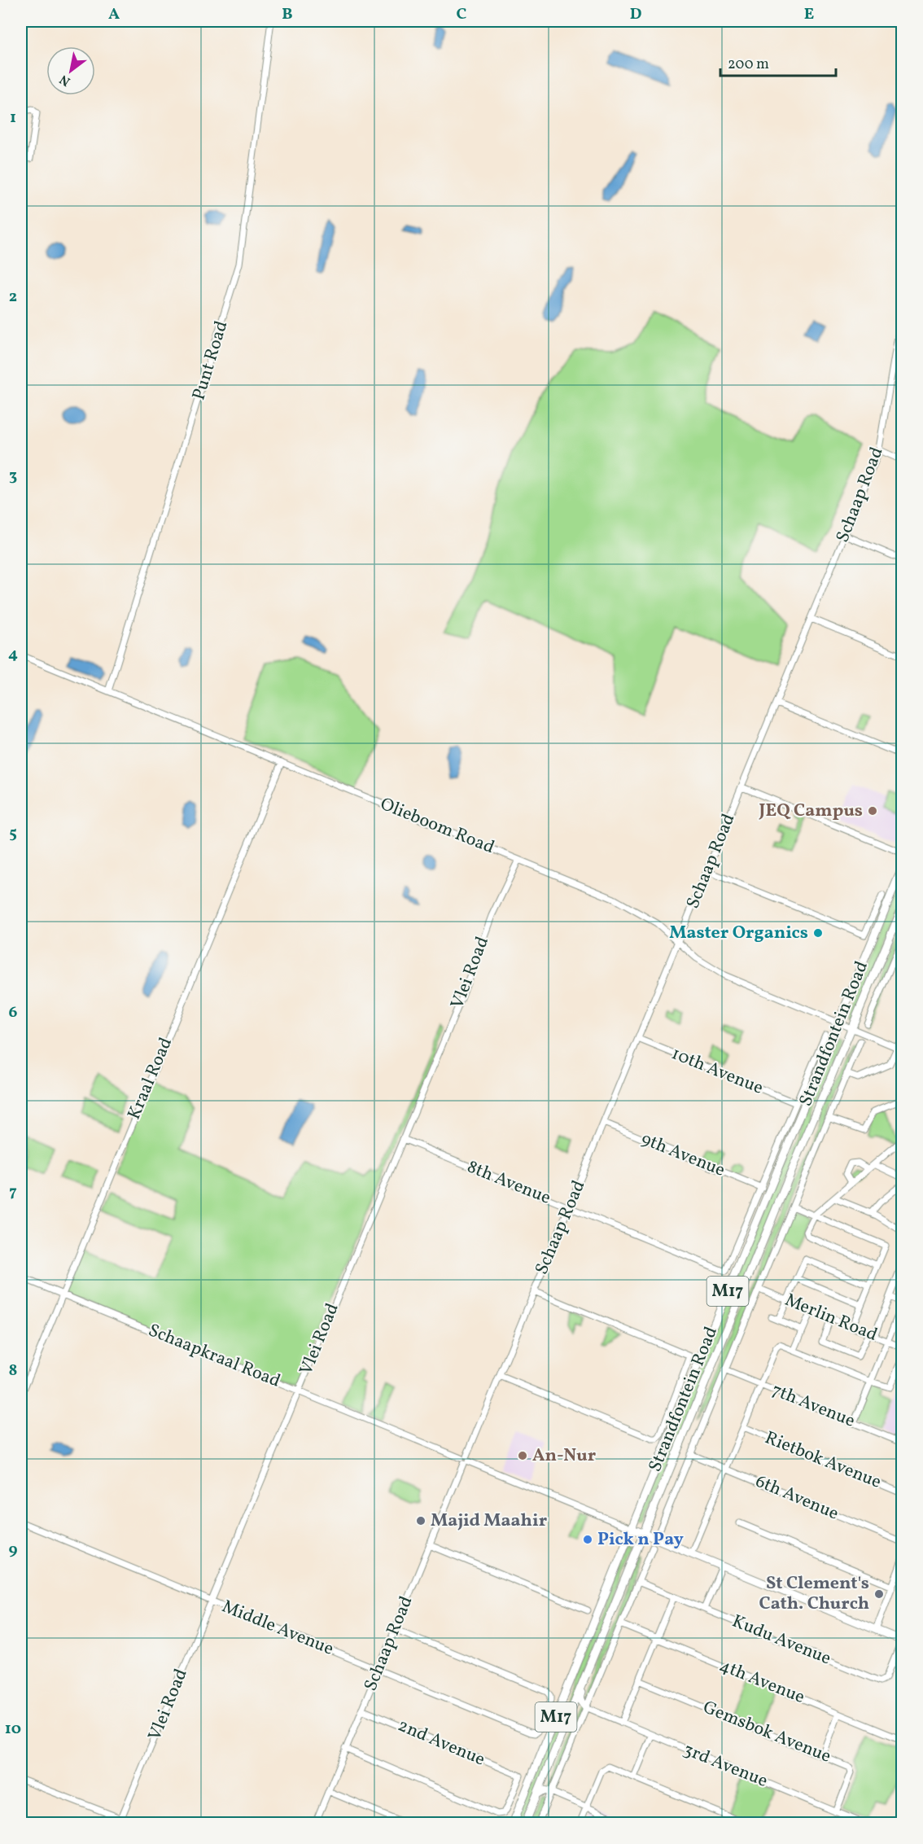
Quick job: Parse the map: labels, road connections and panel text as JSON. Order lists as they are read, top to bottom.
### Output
{
  "streets": {
    "main road": ["Strandfontein Road", "M17"],
    "street": [
      "Punt Road",
      "Schaap Road",
      "Olieboom Road",
      "Vlei Road",
      "10th Avenue",
      "Kraal Road",
      "9th Avenue",
      "8th Avenue",
      "Merlin Road",
      "Schaapkraal Road",
      "7th Avenue",
      "Rietbok Avenue",
      "6th Avenue",
      "Middle Avenue",
      "Kudu Avenue",
      "4th Avenue",
      "Gemsbok Avenue",
      "2nd Avenue",
      "3rd Avenue"
    ]
  },
  "crossings": [
    ["Punt Road", "Olieboom Road"],
    ["Schaap Road", "Olieboom Road"],
    ["Schaap Road", "10th Avenue"],
    ["Schaap Road", "9th Avenue"],
    ["Schaap Road", "8th Avenue"],
    ["Schaap Road", "Schaapkraal Road"],
    ["Schaap Road", "Middle Avenue"],
    ["Schaap Road", "2nd Avenue"],
    ["Olieboom Road", "Vlei Road"],
    ["Olieboom Road", "Strandfontein Road"],
    ["Olieboom Road", "Kraal Road"],
    ["Vlei Road", "8th Avenue"],
    ["Vlei Road", "Schaapkraal Road"],
    ["Vlei Road", "Middle Avenue"],
    ["Strandfontein Road", "Merlin Road"],
    ["Strandfontein Road", "Schaapkraal Road"],
    ["Strandfontein Road", "7th Avenue"],
    ["Strandfontein Road", "6th Avenue"],
    ["Kraal Road", "Schaapkraal Road"],
    ["9th Avenue", "8th Avenue"],
    ["Gemsbok Avenue", "3rd Avenue"]
  ],
  "places": [
    "JEQ Campus",
    "Master Organics",
    "An-Nur",
    "Majid Maahir",
    "Pick n Pay",
    "St Clement's Cath. Church"
  ],
  "scale_bar": "200 m",
  "north": "bottom left",
  "grid": {
    "columns": [
      "A",
      "B",
      "C",
      "D",
      "E"
    ],
    "rows": [
      "1",
      "2",
      "3",
      "4",
      "5",
      "6",
      "7",
      "8",
      "9",
      "10"
    ]
  }
}
